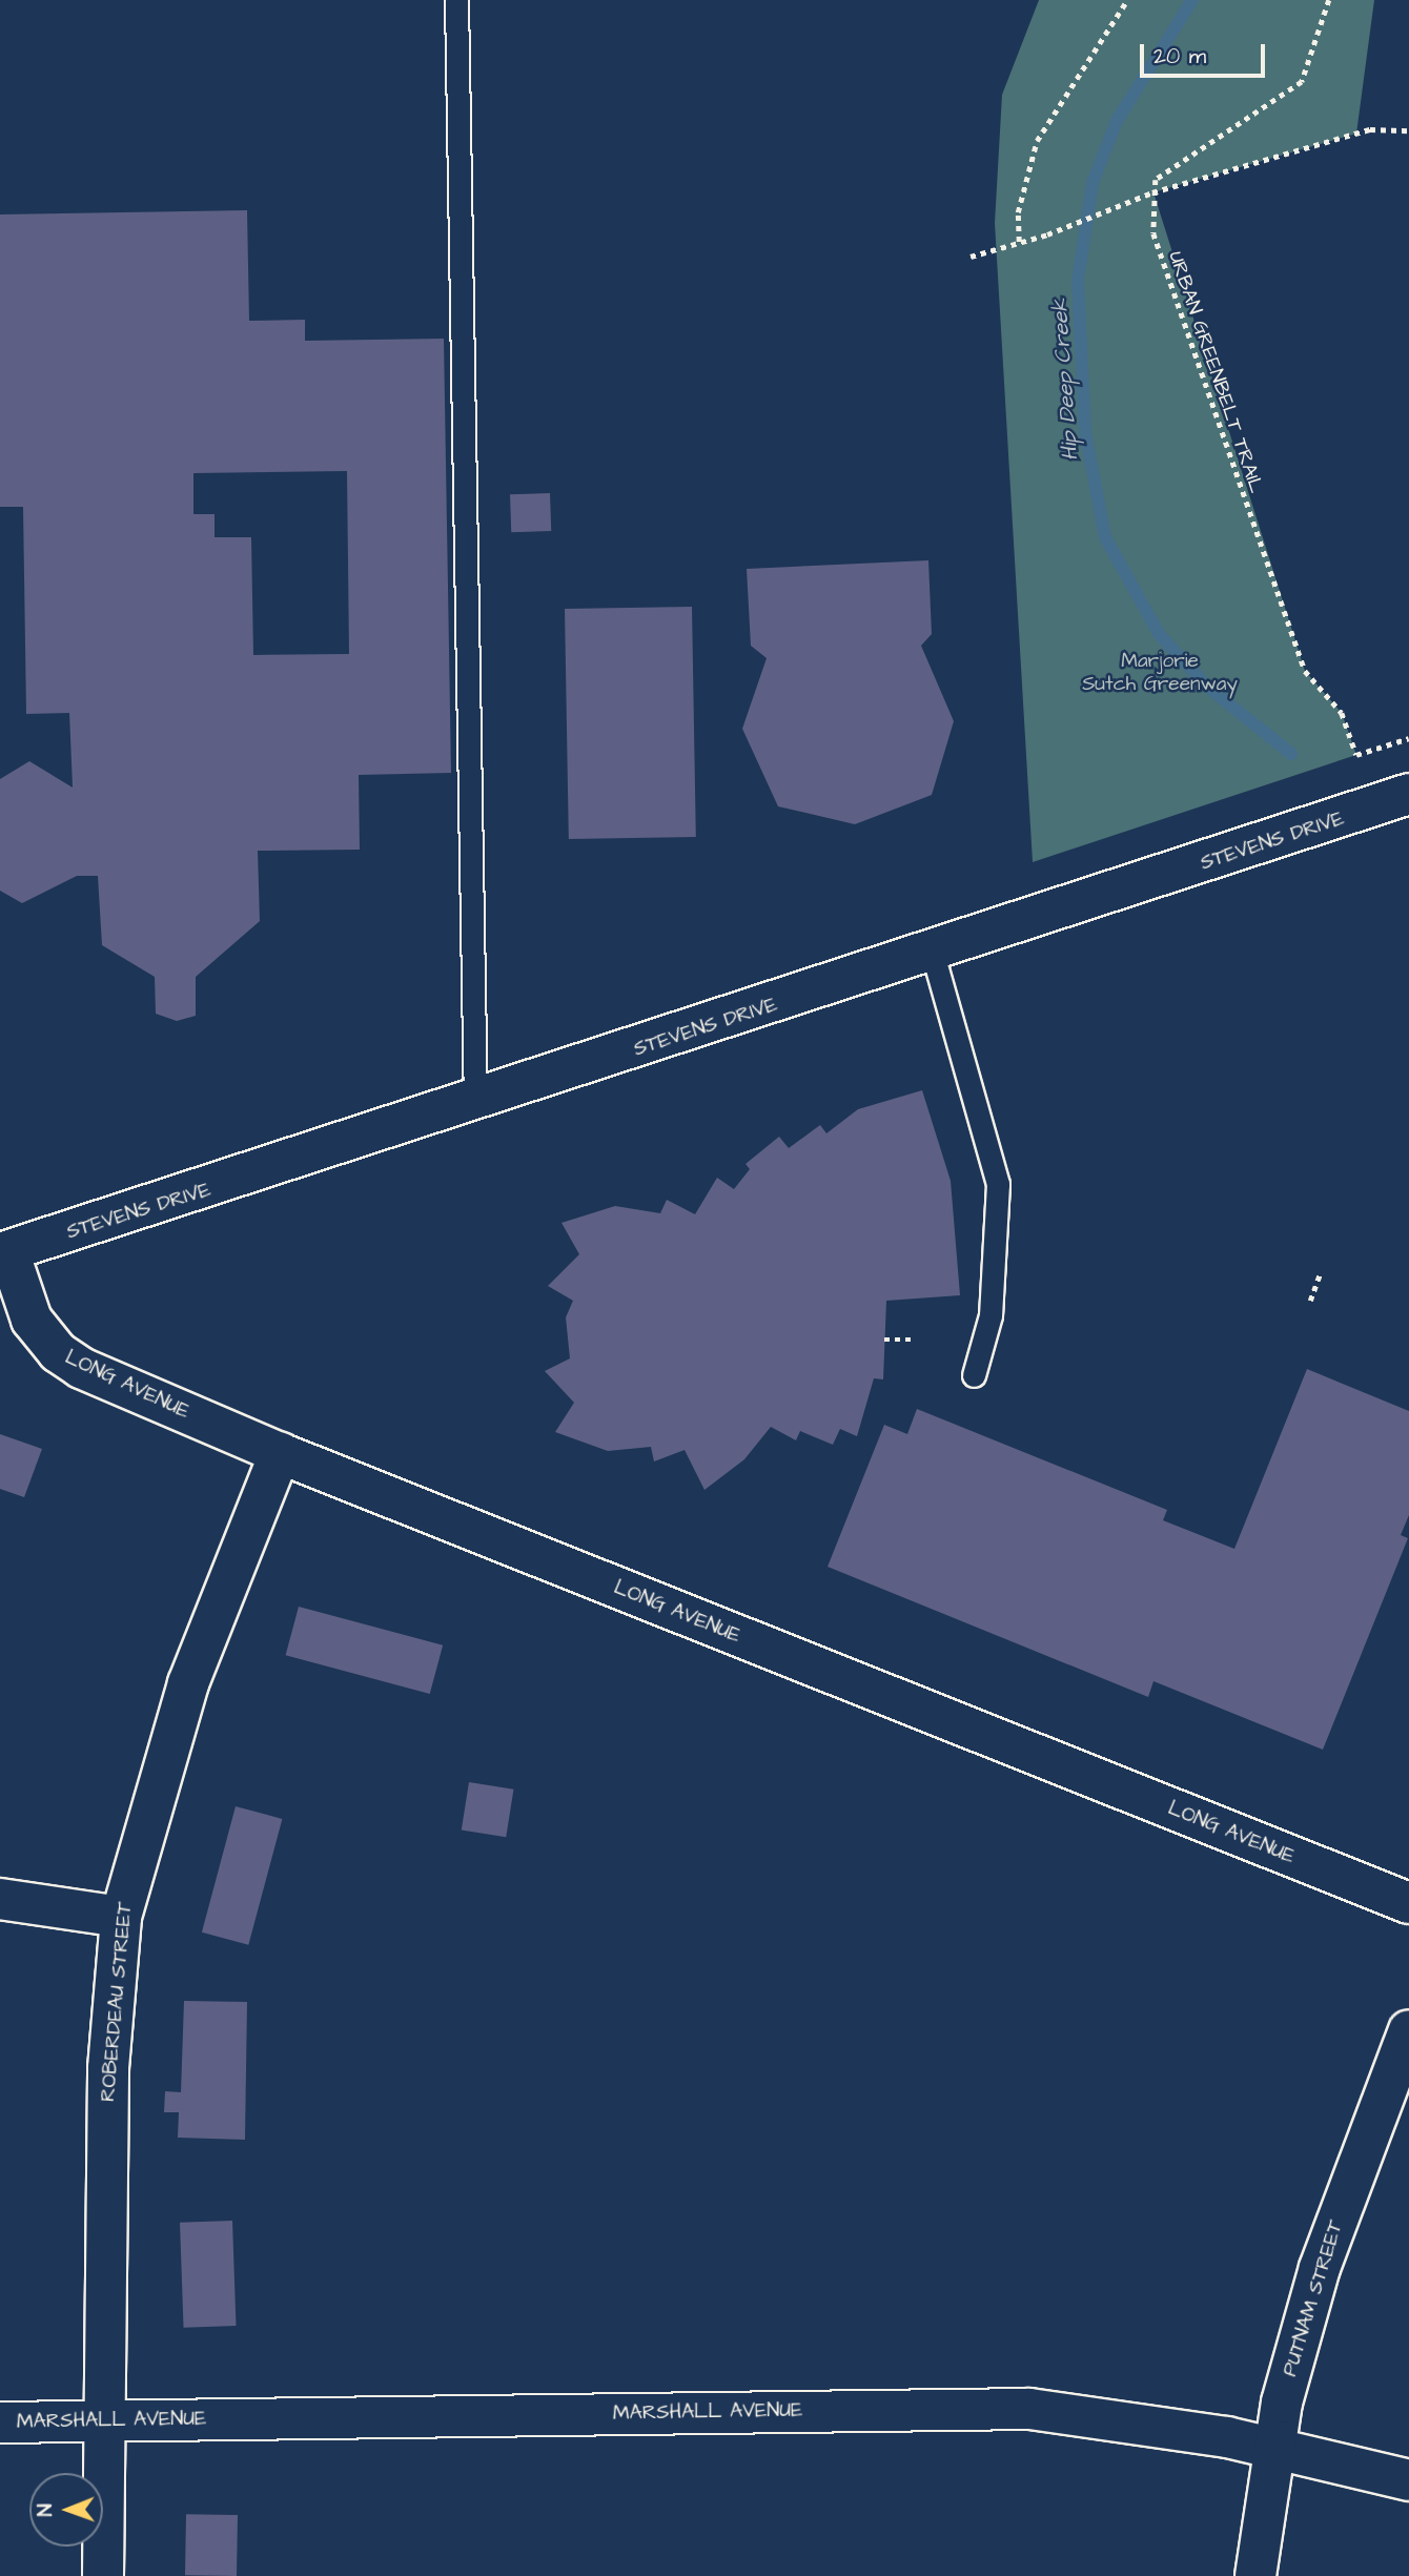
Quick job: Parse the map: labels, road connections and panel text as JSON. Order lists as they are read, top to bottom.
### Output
{
  "streets": {
    "street": [
      "STEVENS DRIVE",
      "LONG AVENUE",
      "ROBERDEAU STREET",
      "PUTNAM STREET",
      "MARSHALL AVENUE"
    ],
    "path": ["URBAN GREENBELT TRAIL"]
  },
  "crossings": [
    ["STEVENS DRIVE", "LONG AVENUE"],
    ["LONG AVENUE", "ROBERDEAU STREET"],
    ["ROBERDEAU STREET", "MARSHALL AVENUE"],
    ["PUTNAM STREET", "MARSHALL AVENUE"]
  ],
  "water": ["Hip Deep Creek"],
  "parks": ["Marjorie Sutch Greenway"],
  "scale_bar": "20 m",
  "north": "left"
}
